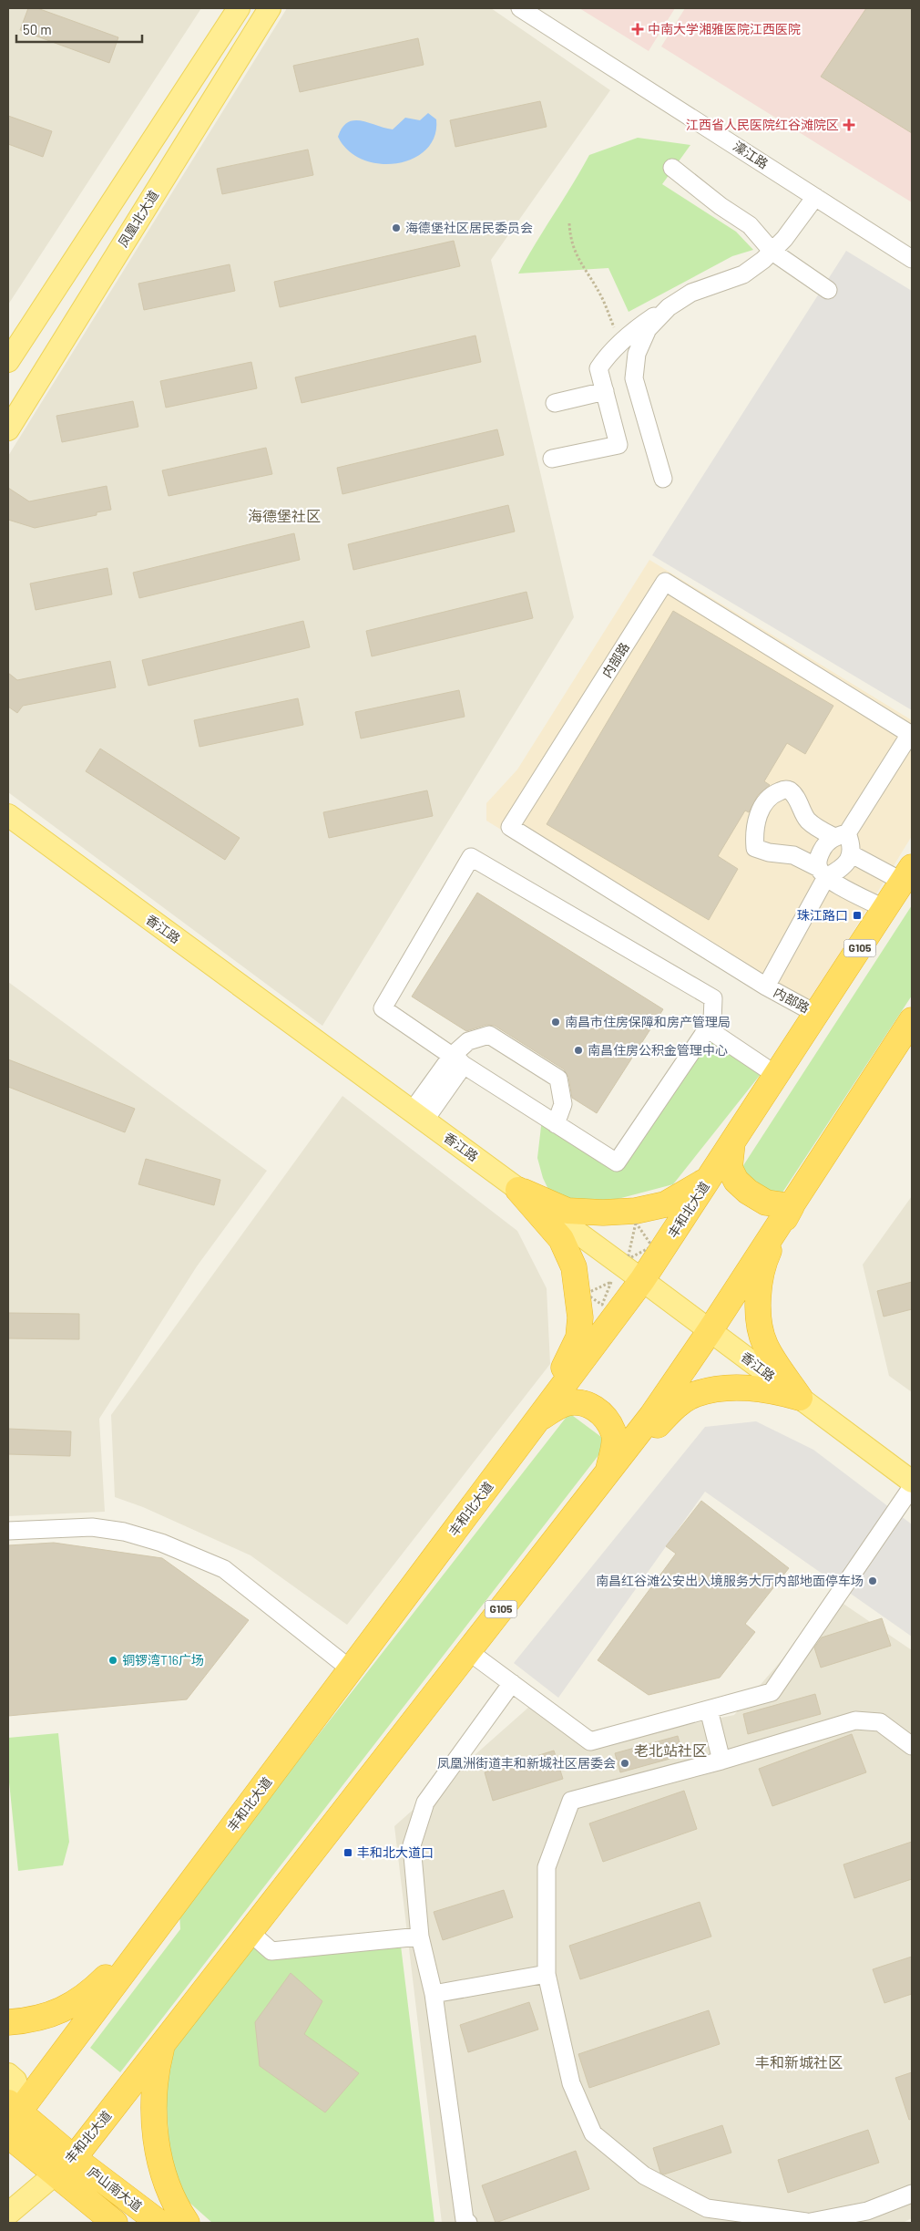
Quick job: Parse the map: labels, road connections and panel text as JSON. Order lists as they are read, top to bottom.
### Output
{
  "streets": {
    "highway": ["G105", "丰和北大道", "庐山南大道"],
    "main road": ["凤凰北大道", "香江路"],
    "street": ["濠江路", "内部路"]
  },
  "crossings": [
    ["内部路", "丰和北大道"],
    ["香江路", "丰和北大道"],
    ["丰和北大道", "庐山南大道"]
  ],
  "districts": ["海德堡社区", "老北站社区", "丰和新城社区"],
  "places": {
    "health": ["中南大学湘雅医院江西医院", "江西省人民医院红谷滩院区"],
    "other": [
      "海德堡社区居民委员会",
      "南昌市住房保障和房产管理局",
      "南昌住房公积金管理中心",
      "南昌红谷滩公安出入境服务大厅内部地面停车场",
      "铜锣湾T16广场",
      "凤凰洲街道丰和新城社区居委会"
    ],
    "transit": ["珠江路口", "丰和北大道口"]
  },
  "scale_bar": "50 m"
}
